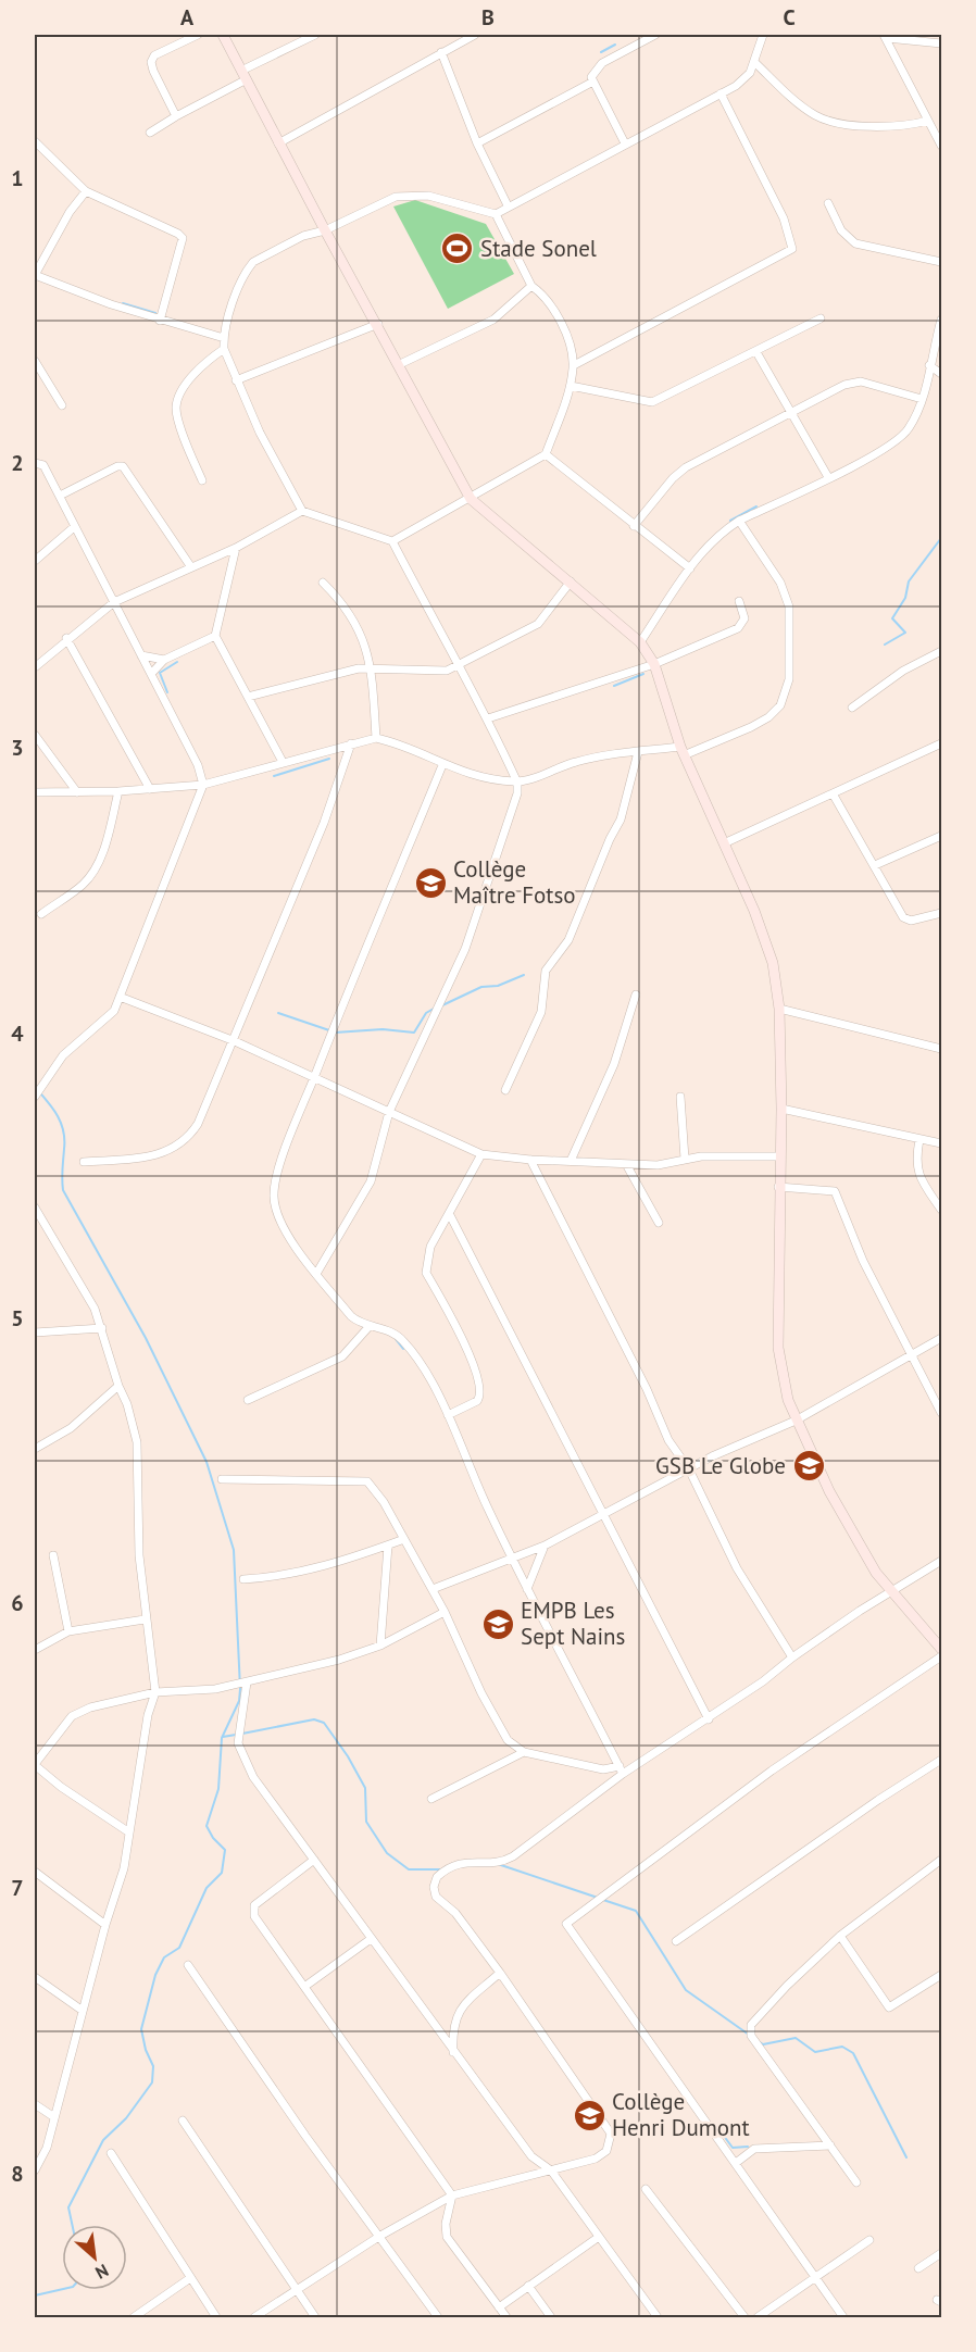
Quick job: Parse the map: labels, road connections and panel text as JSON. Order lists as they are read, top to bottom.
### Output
{
  "places": {
    "sports": ["Stade Sonel"],
    "school or university": [
      "Collège Maître Fotso",
      "GSB Le Globe",
      "EMPB Les Sept Nains",
      "Collège Henri Dumont"
    ]
  },
  "north": "bottom right",
  "grid": {
    "columns": ["A", "B", "C"],
    "rows": [
      "1",
      "2",
      "3",
      "4",
      "5",
      "6",
      "7",
      "8"
    ]
  }
}
